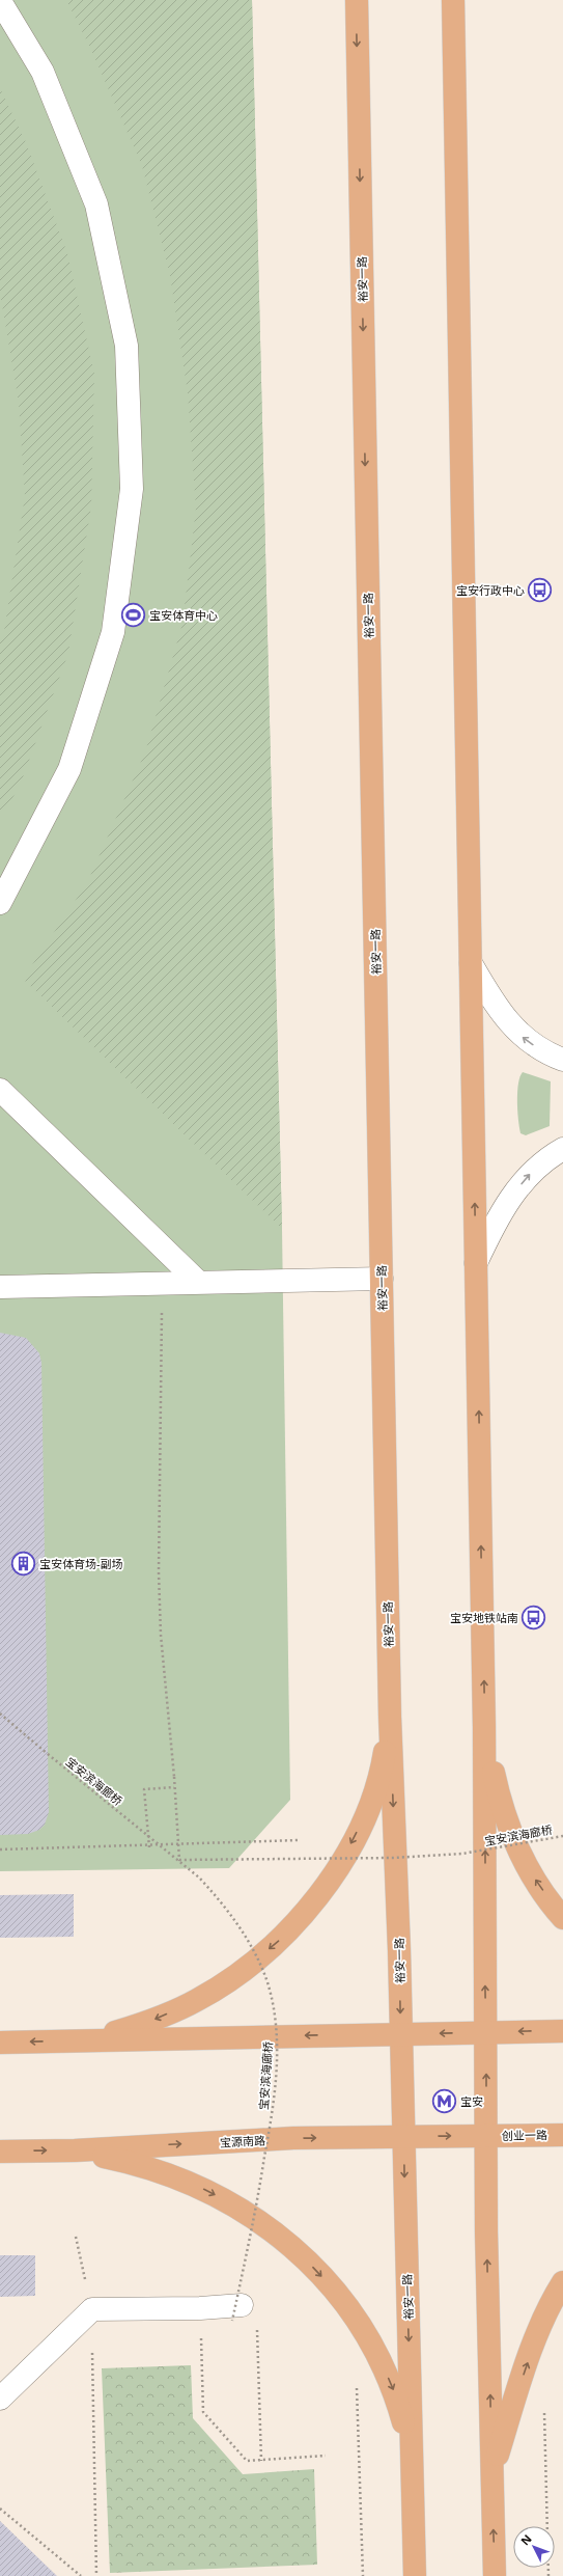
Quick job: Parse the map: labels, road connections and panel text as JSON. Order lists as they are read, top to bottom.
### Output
{
  "streets": {
    "main road": ["裕安一路", "创业一路", "宝源南路"],
    "path": ["宝安滨海廊桥"]
  },
  "crossings": [
    ["裕安一路", "宝源南路"],
    ["创业一路", "宝源南路"]
  ],
  "places": {
    "bus stop": ["宝安行政中心", "宝安地铁站南"],
    "sports": ["宝安体育中心"],
    "building": ["宝安体育场-副场"],
    "metro station": ["宝安"]
  },
  "north": "top left"
}
